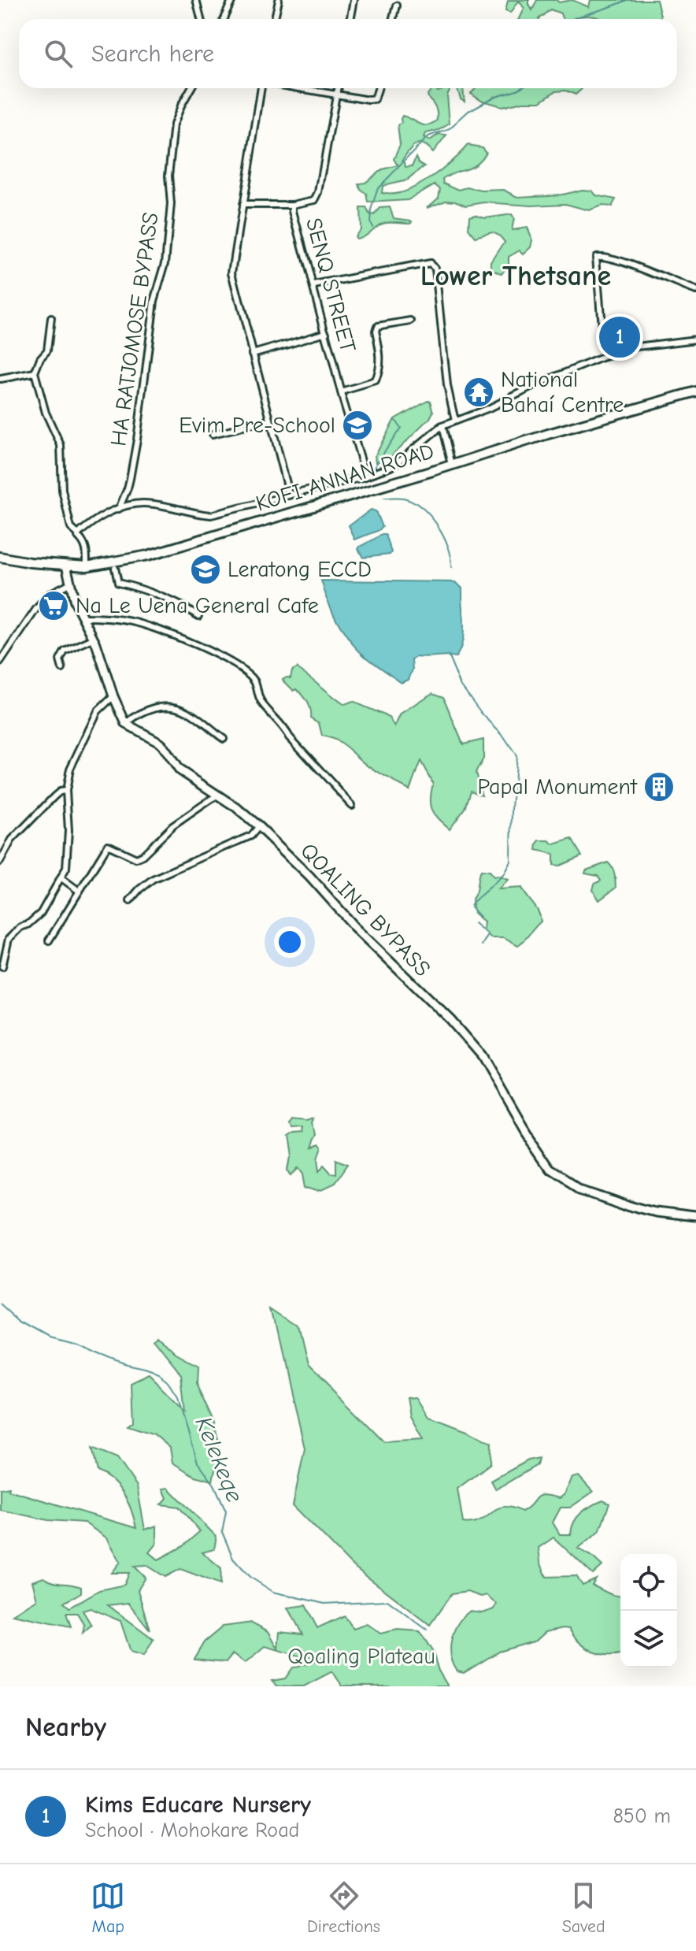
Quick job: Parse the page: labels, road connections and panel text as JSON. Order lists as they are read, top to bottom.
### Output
{
  "streets": {
    "main road": ["KOFI ANNAN ROAD", "QOALING BYPASS"],
    "street": ["SENQ STREET", "HA RATJOMOSE BYPASS"]
  },
  "districts": ["Lower Thetsane"],
  "water": ["Kelekeqe"],
  "parks": ["Qoaling Plateau"],
  "places": {
    "temple": ["National Bahaí Centre"],
    "school or university": ["Evim Pre-School", "Leratong ECCD"],
    "supermarket": ["Na Le Uena General Cafe"],
    "building": ["Papal Monument"]
  },
  "page": {
    "search": "Search here",
    "pins": "1",
    "heading": "Nearby",
    "list": [
      {
        "mark": "1",
        "name": "Kims Educare Nursery",
        "note": "School · Mohokare Road",
        "value": "850 m"
      }
    ],
    "nav": ["Map", "Directions", "Saved"]
  }
}
